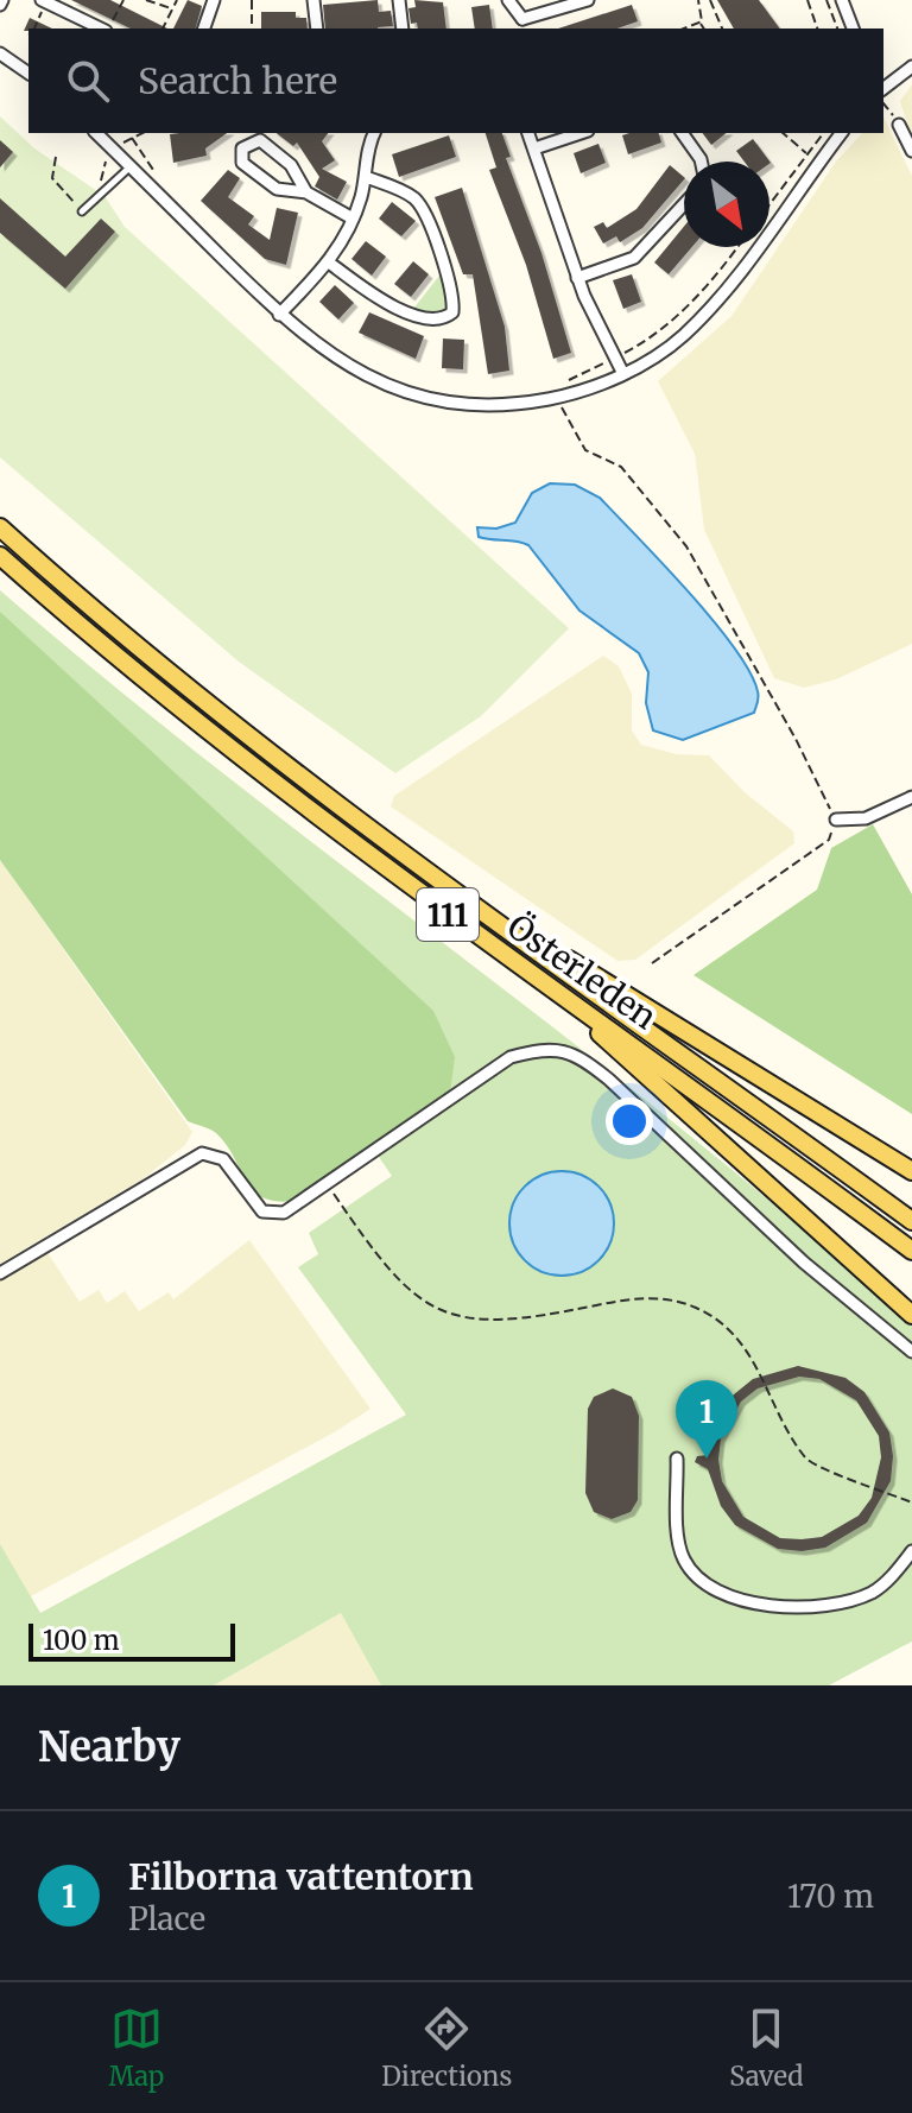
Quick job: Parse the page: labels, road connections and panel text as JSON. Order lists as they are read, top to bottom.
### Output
{
  "streets": {
    "main road": ["111", "Österleden"]
  },
  "scale_bar": "100 m",
  "north": "bottom right",
  "page": {
    "search": "Search here",
    "pins": "1",
    "scale": "100 m",
    "heading": "Nearby",
    "list": [
      {
        "mark": "1",
        "name": "Filborna vattentorn",
        "note": "Place",
        "value": "170 m"
      }
    ],
    "nav": ["Map", "Directions", "Saved"]
  }
}
